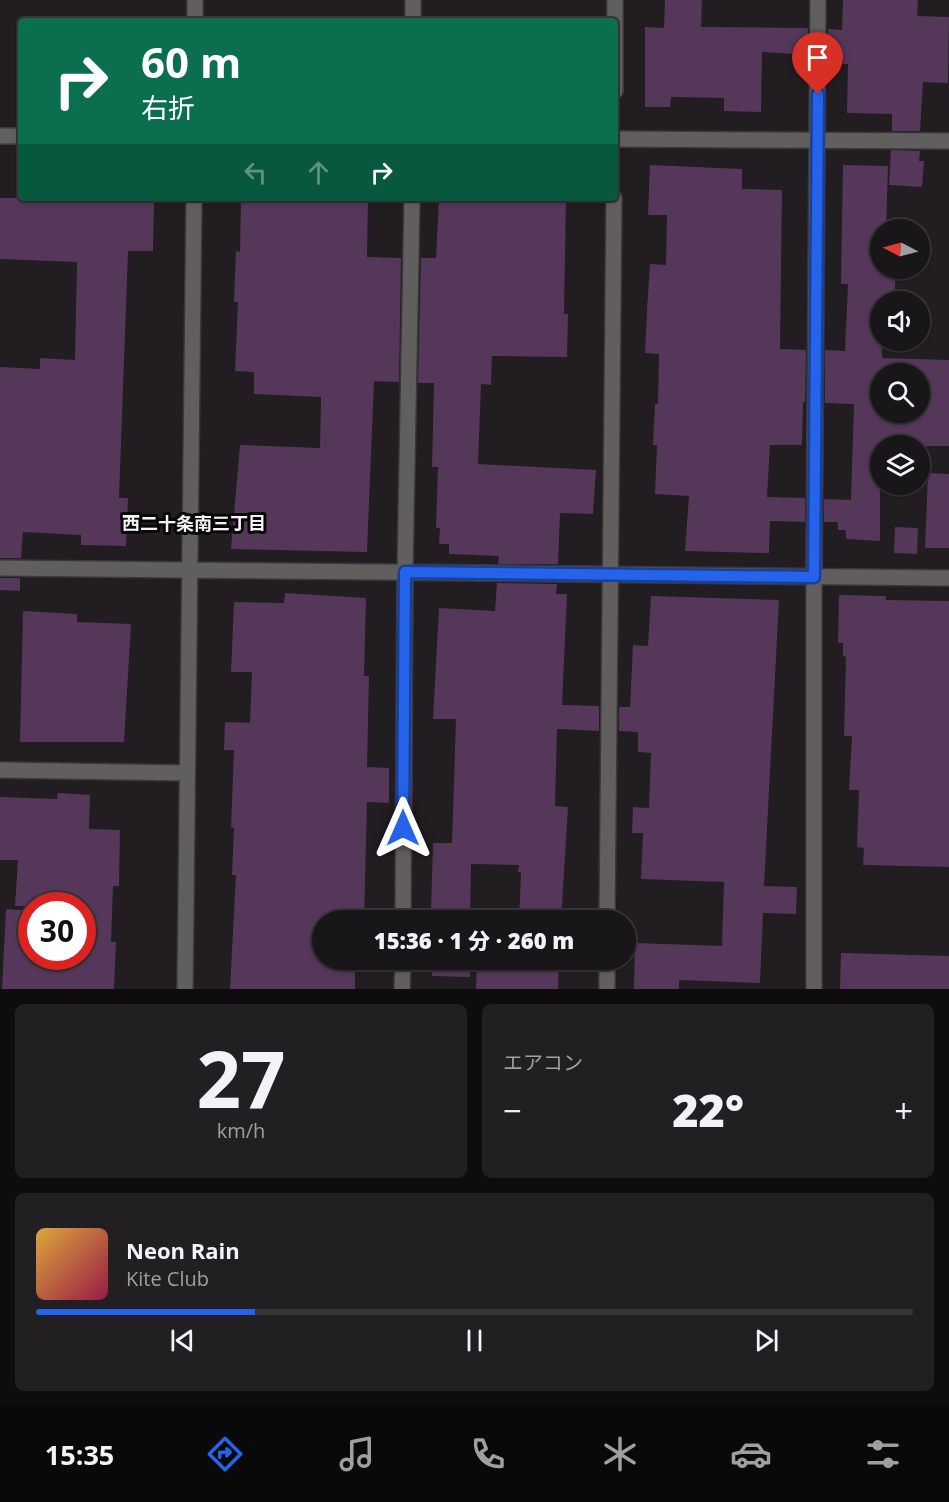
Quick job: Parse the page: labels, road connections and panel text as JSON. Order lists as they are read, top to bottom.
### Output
{
  "districts": ["西二十条南三丁目"],
  "north": "left",
  "page": {
    "turn": ["60 m", "右折"],
    "limit": "30",
    "trip": "15:36 · 1 分 · 260 m",
    "tile": [
      ["27", "km/h"],
      "エアコン"
    ],
    "heat": ["−", "22°", "+"],
    "song": ["Neon Rain", "Kite Club"],
    "tabs": "15:35"
  }
}
